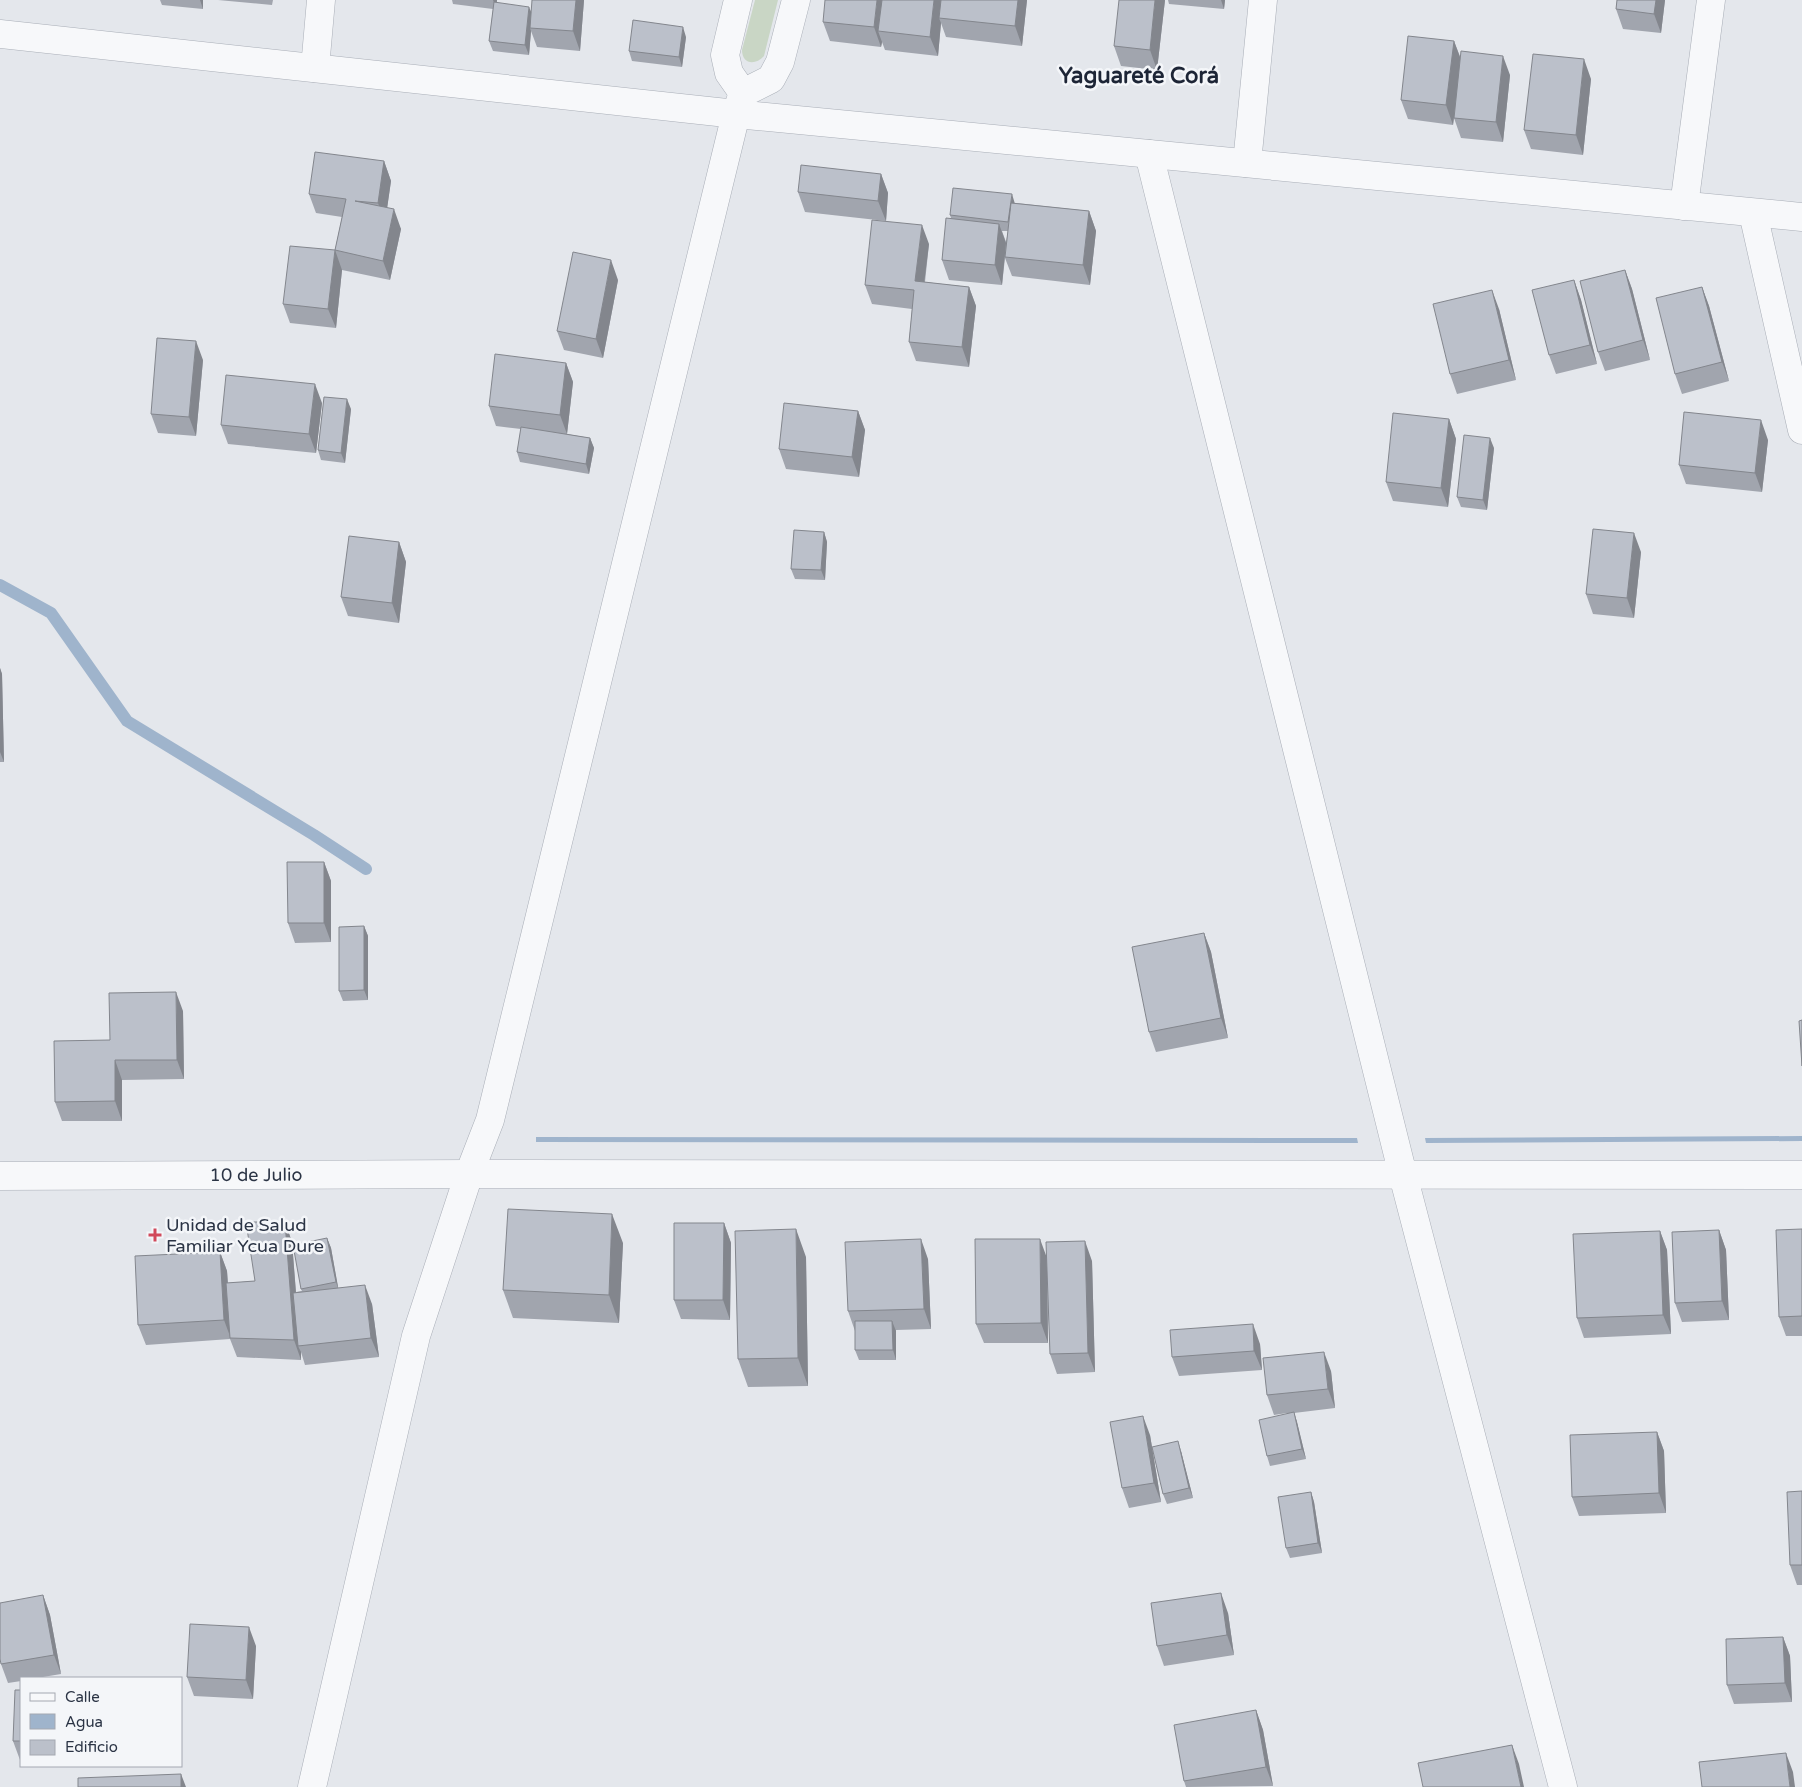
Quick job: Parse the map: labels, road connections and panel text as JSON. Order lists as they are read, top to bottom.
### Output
{
  "streets": {
    "street": ["10 de Julio"]
  },
  "districts": ["Yaguareté Corá"],
  "places": {
    "health": ["Unidad de Salud Familiar Ycua Dure"]
  },
  "legend": ["Calle", "Agua", "Edificio"]
}
